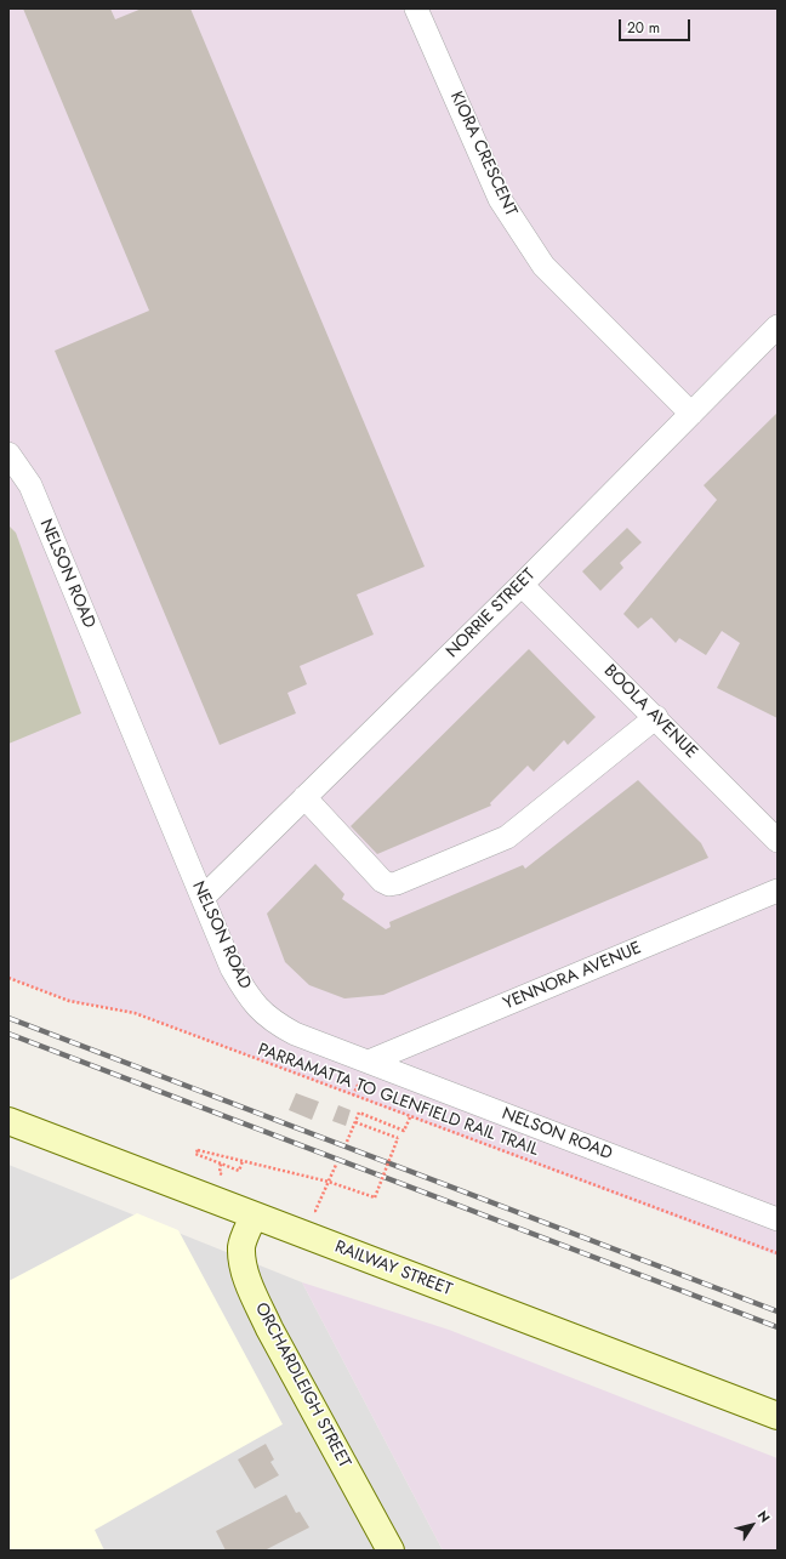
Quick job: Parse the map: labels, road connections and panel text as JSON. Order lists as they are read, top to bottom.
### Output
{
  "streets": {
    "main road": ["RAILWAY STREET", "ORCHARDLEIGH STREET"],
    "street": [
      "KIORA CRESCENT",
      "NELSON ROAD",
      "NORRIE STREET",
      "BOOLA AVENUE",
      "YENNORA AVENUE"
    ],
    "path": ["PARRAMATTA TO GLENFIELD RAIL TRAIL"]
  },
  "crossings": [
    ["KIORA CRESCENT", "NORRIE STREET"],
    ["NELSON ROAD", "NORRIE STREET"],
    ["NELSON ROAD", "YENNORA AVENUE"],
    ["NORRIE STREET", "BOOLA AVENUE"],
    ["RAILWAY STREET", "ORCHARDLEIGH STREET"]
  ],
  "scale_bar": "20 m",
  "north": "top right"
}
